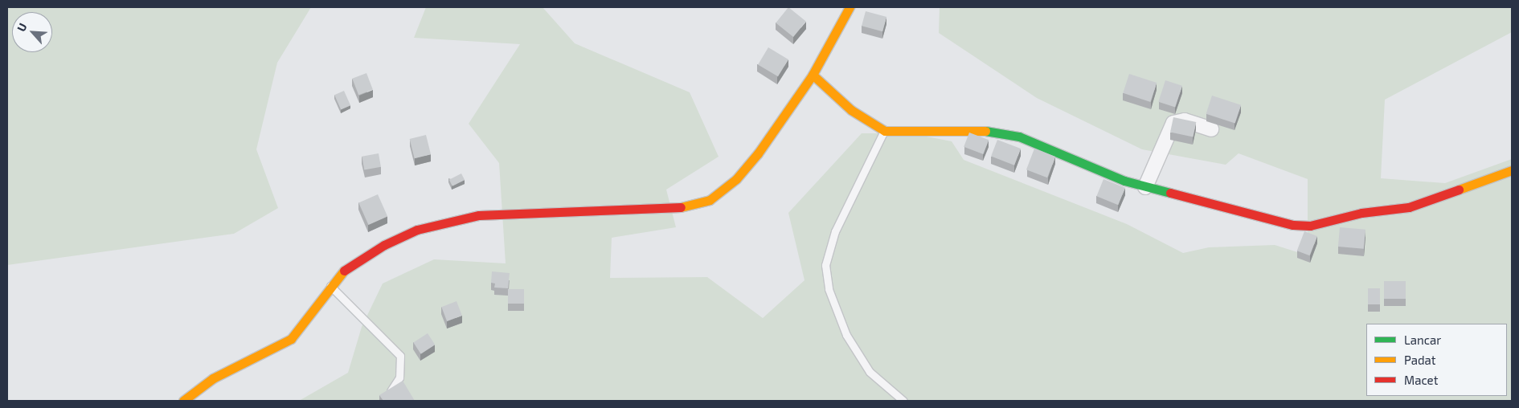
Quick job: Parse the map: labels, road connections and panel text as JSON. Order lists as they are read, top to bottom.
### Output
{
  "legend": ["Lancar", "Padat", "Macet"],
  "north": "top left"
}
